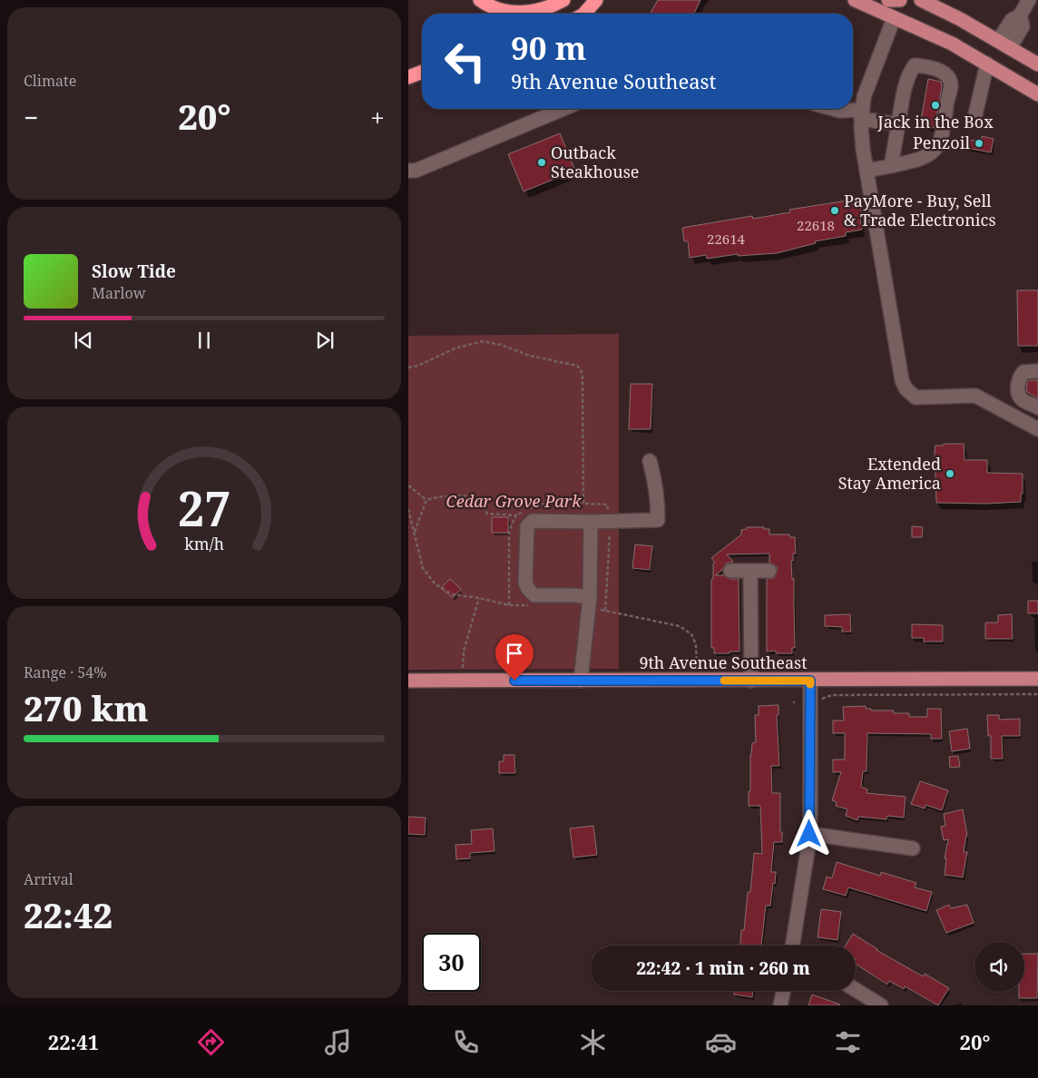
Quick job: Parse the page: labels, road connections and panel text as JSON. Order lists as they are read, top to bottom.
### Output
{
  "streets": {
    "main road": ["9th Avenue Southeast"]
  },
  "parks": ["Cedar Grove Park"],
  "places": [
    "Jack in the Box",
    "Penzoil",
    "Outback Steakhouse",
    "PayMore - Buy, Sell & Trade Electronics",
    "Extended Stay America"
  ],
  "house_numbers": ["22618", "22614"],
  "page": {
    "tile": [
      "Climate",
      ["Range · 54%", "270 km"],
      ["Arrival", "22:42"]
    ],
    "turn": ["90 m", "9th Avenue Southeast"],
    "heat": ["−", "20°", "+"],
    "song": ["Slow Tide", "Marlow"],
    "limit": "30",
    "trip": "22:42 · 1 min · 260 m",
    "tabs": ["22:41", "20°"],
    "gauge": ["27", "km/h"]
  }
}
